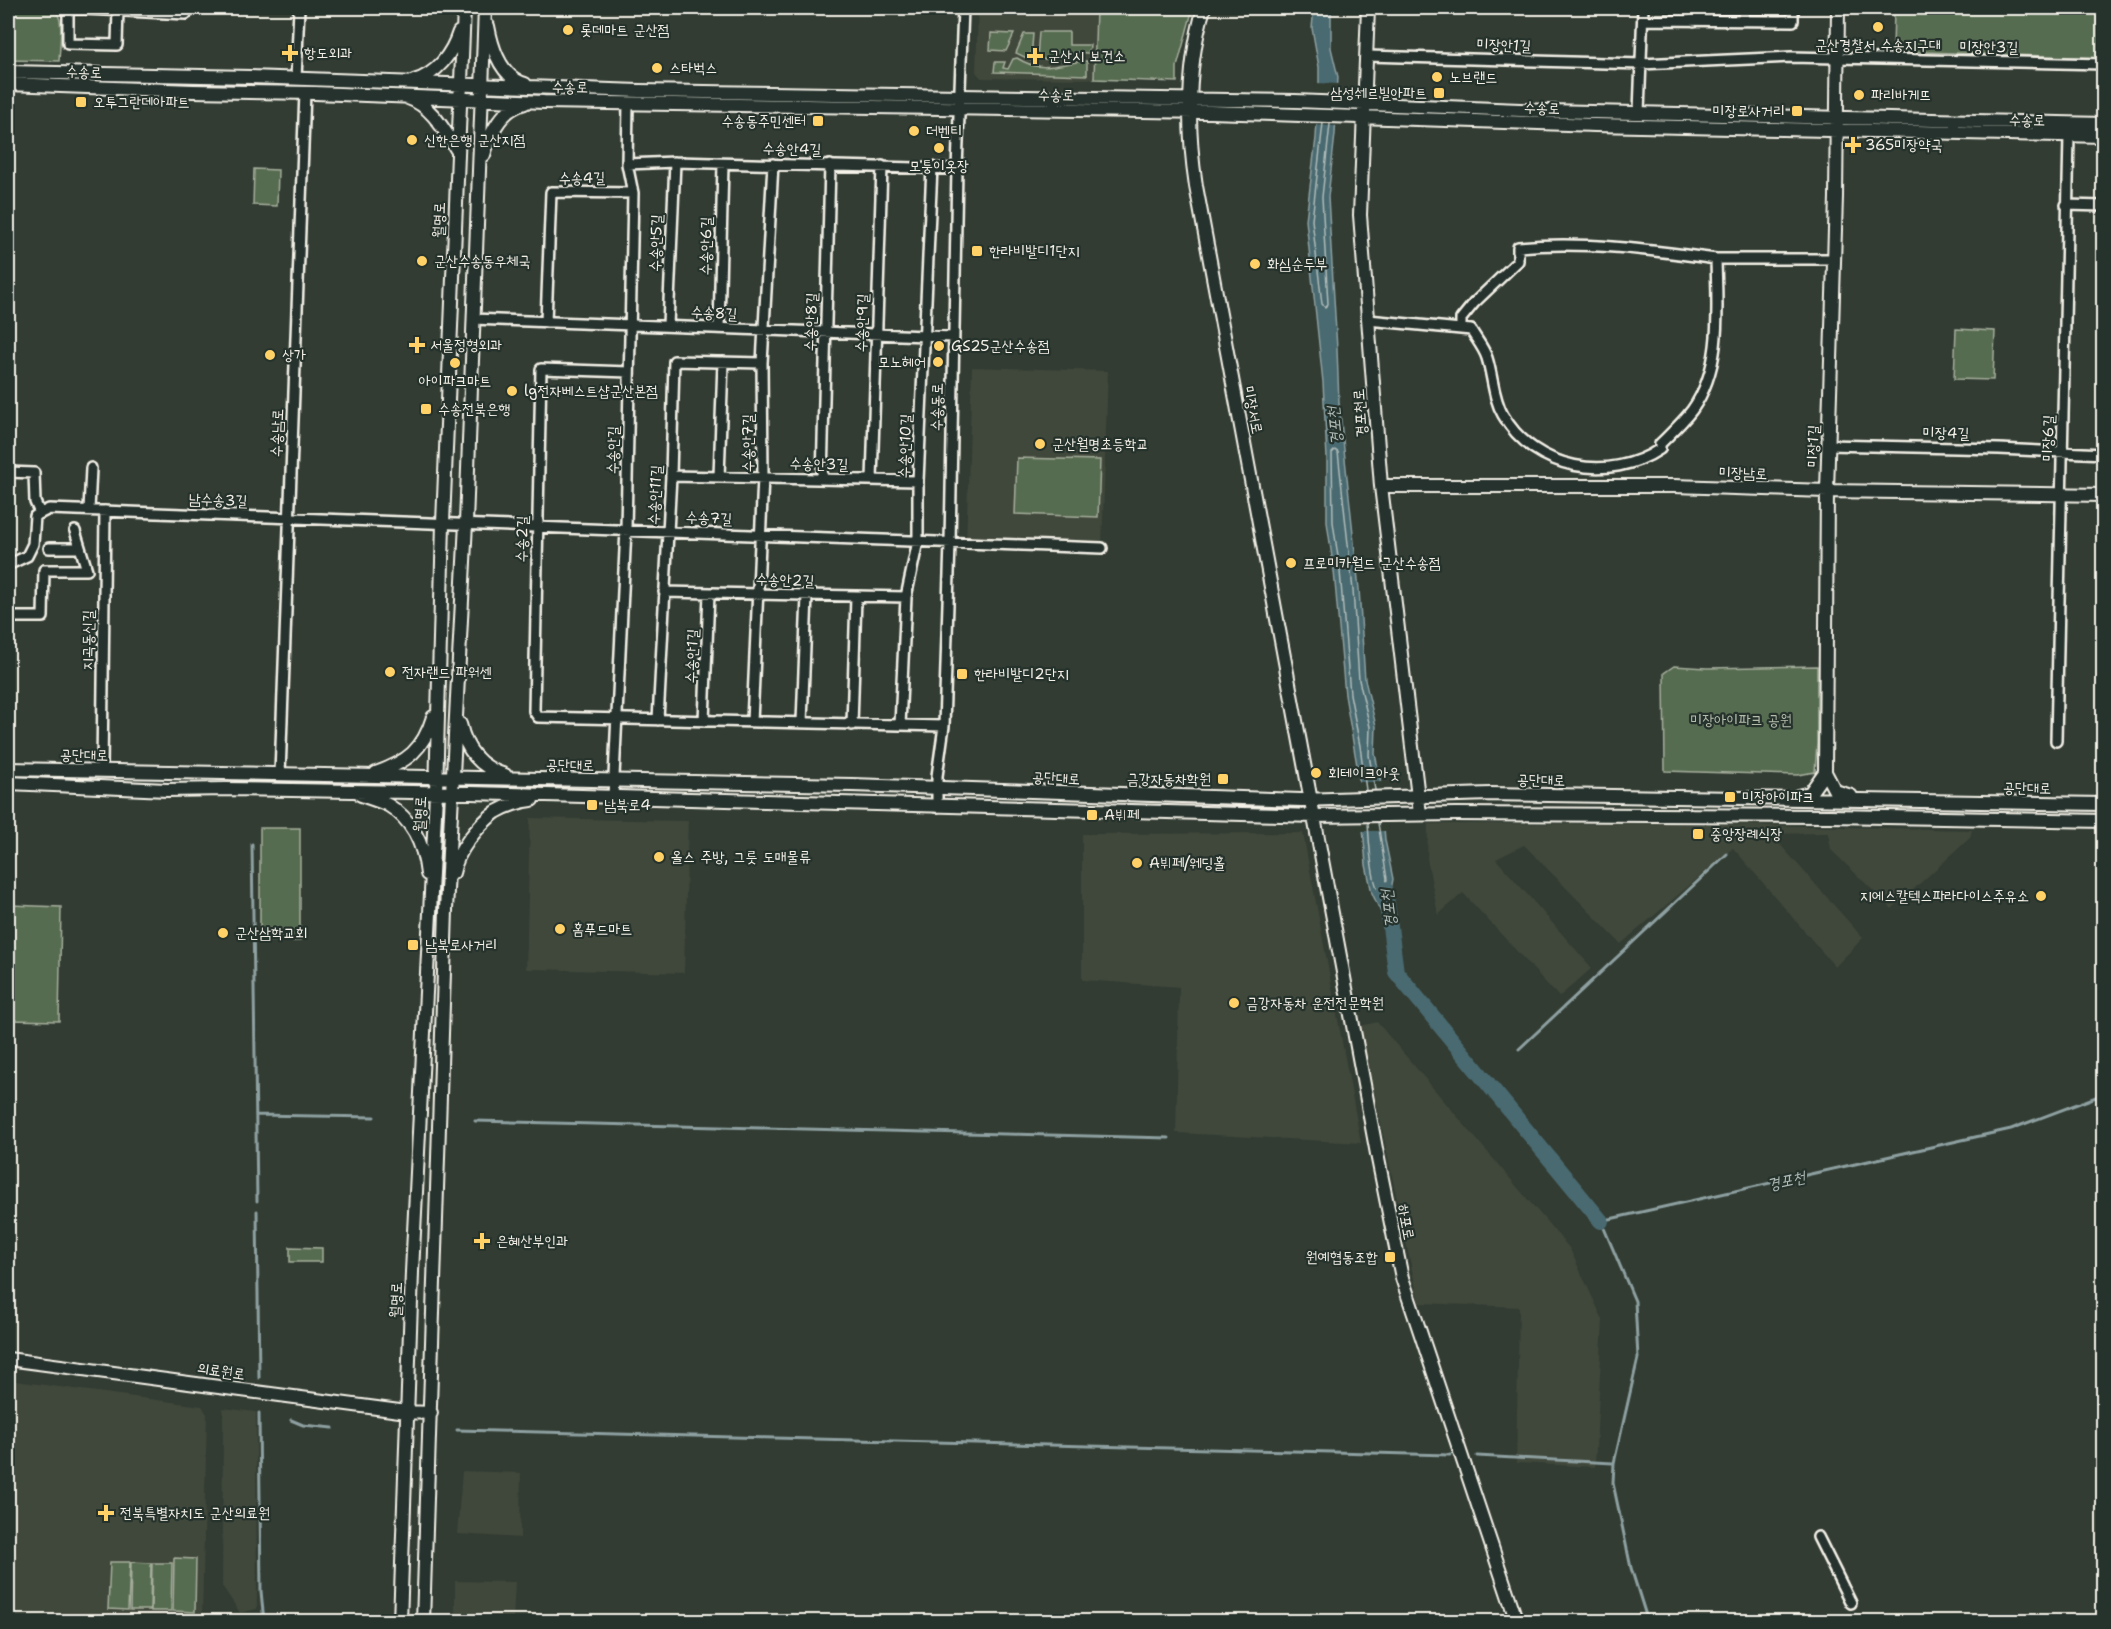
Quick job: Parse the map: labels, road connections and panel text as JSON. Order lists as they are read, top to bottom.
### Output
{
  "streets": {
    "street": [
      "미장안1길",
      "미장안3길",
      "수송로",
      "수송안4길",
      "수송4길",
      "월명로",
      "수송안5길",
      "수송안6길",
      "수송8길",
      "수송안8길",
      "수송안9길",
      "수송동로",
      "미장서로",
      "경포천로",
      "수송남로",
      "미장4길",
      "미장6길",
      "수송안7길",
      "수송안10길",
      "미장1길",
      "수송안길",
      "수송안3길",
      "미장남로",
      "수송안11길",
      "남수송3길",
      "수송7길",
      "수송2길",
      "수송안2길",
      "지곡동신길",
      "수송안1길",
      "공단대로",
      "하포로",
      "의료원로"
    ]
  },
  "crossings": [
    ["미장안1길", "미장안3길"],
    ["미장안1길", "경포천로"],
    ["미장안1길", "미장1길"],
    ["미장안3길", "미장1길"],
    ["수송로", "월명로"],
    ["수송로", "수송동로"],
    ["수송로", "미장서로"],
    ["수송로", "경포천로"],
    ["수송로", "수송남로"],
    ["수송로", "미장6길"],
    ["수송로", "미장1길"],
    ["수송로", "수송안길"],
    ["수송안4길", "수송안5길"],
    ["수송안4길", "수송안6길"],
    ["수송안4길", "수송안8길"],
    ["수송안4길", "수송안9길"],
    ["수송안4길", "수송동로"],
    ["수송안4길", "수송안7길"],
    ["수송안4길", "수송안10길"],
    ["수송안4길", "수송안길"],
    ["수송4길", "수송8길"],
    ["수송4길", "수송안길"],
    ["월명로", "남수송3길"],
    ["월명로", "공단대로"],
    ["월명로", "의료원로"],
    ["수송안5길", "수송8길"],
    ["수송안6길", "수송8길"],
    ["수송8길", "수송안8길"],
    ["수송8길", "수송안9길"],
    ["수송8길", "수송동로"],
    ["수송8길", "수송안7길"],
    ["수송8길", "수송안10길"],
    ["수송8길", "수송안길"],
    ["수송안8길", "수송안3길"],
    ["수송안9길", "수송안3길"],
    ["수송동로", "수송7길"],
    ["수송동로", "공단대로"],
    ["미장서로", "공단대로"],
    ["미장서로", "하포로"],
    ["경포천로", "미장남로"],
    ["경포천로", "공단대로"],
    ["수송남로", "남수송3길"],
    ["수송남로", "공단대로"],
    ["미장4길", "미장6길"],
    ["미장4길", "미장1길"],
    ["미장6길", "미장남로"],
    ["수송안7길", "수송안3길"],
    ["수송안7길", "수송안11길"],
    ["수송안7길", "수송7길"],
    ["수송안7길", "수송안2길"],
    ["수송안10길", "수송안3길"],
    ["수송안10길", "수송7길"],
    ["수송안10길", "수송안2길"],
    ["미장1길", "미장남로"],
    ["수송안길", "수송7길"],
    ["수송안길", "수송2길"],
    ["수송안길", "공단대로"],
    ["수송안3길", "수송안11길"],
    ["수송안11길", "수송7길"],
    ["수송안11길", "수송안2길"],
    ["남수송3길", "수송7길"],
    ["남수송3길", "지곡동신길"],
    ["수송7길", "수송2길"],
    ["수송안2길", "수송안1길"],
    ["지곡동신길", "공단대로"],
    ["공단대로", "하포로"]
  ],
  "water": ["경포천"],
  "parks": ["미장아이파크 공원"],
  "places": {
    "other": [
      "군산경찰서 수송지구대",
      "롯데마트 군산점",
      "스타벅스",
      "노브랜드",
      "파리바게뜨",
      "더벤티",
      "신한은행 군산지점",
      "모퉁이옷장",
      "군산수송동우체국",
      "화심순두부",
      "GS25군산수송점",
      "상가",
      "모노헤어",
      "아이파크마트",
      "lg전자베스트샵군산본점",
      "군산월명초등학교",
      "프로미카월드 군산수송점",
      "전자랜드 파워센",
      "회테이크아웃",
      "올스 주방, 그릇 도매물류",
      "A뷔페/웨딩홀",
      "지에스칼텍스파라다이스주유소",
      "홈푸드마트",
      "군산삼학교회",
      "금강자동차 운전전문학원"
    ],
    "health": [
      "항도외과",
      "군산시 보건소",
      "365미장약국",
      "서울정형외과",
      "은혜산부인과",
      "전북특별자치도 군산의료원"
    ],
    "transit": [
      "삼성쉐르빌아파트",
      "오투그란데아파트",
      "미장로사거리",
      "수송동주민센터",
      "한라비발디1단지",
      "수송전북은행",
      "한라비발디2단지",
      "금강자동차학원",
      "미장아이파크",
      "남북로4",
      "A뷔페",
      "중앙장례식장",
      "남북로사거리",
      "원예협동조합"
    ]
  }
}
